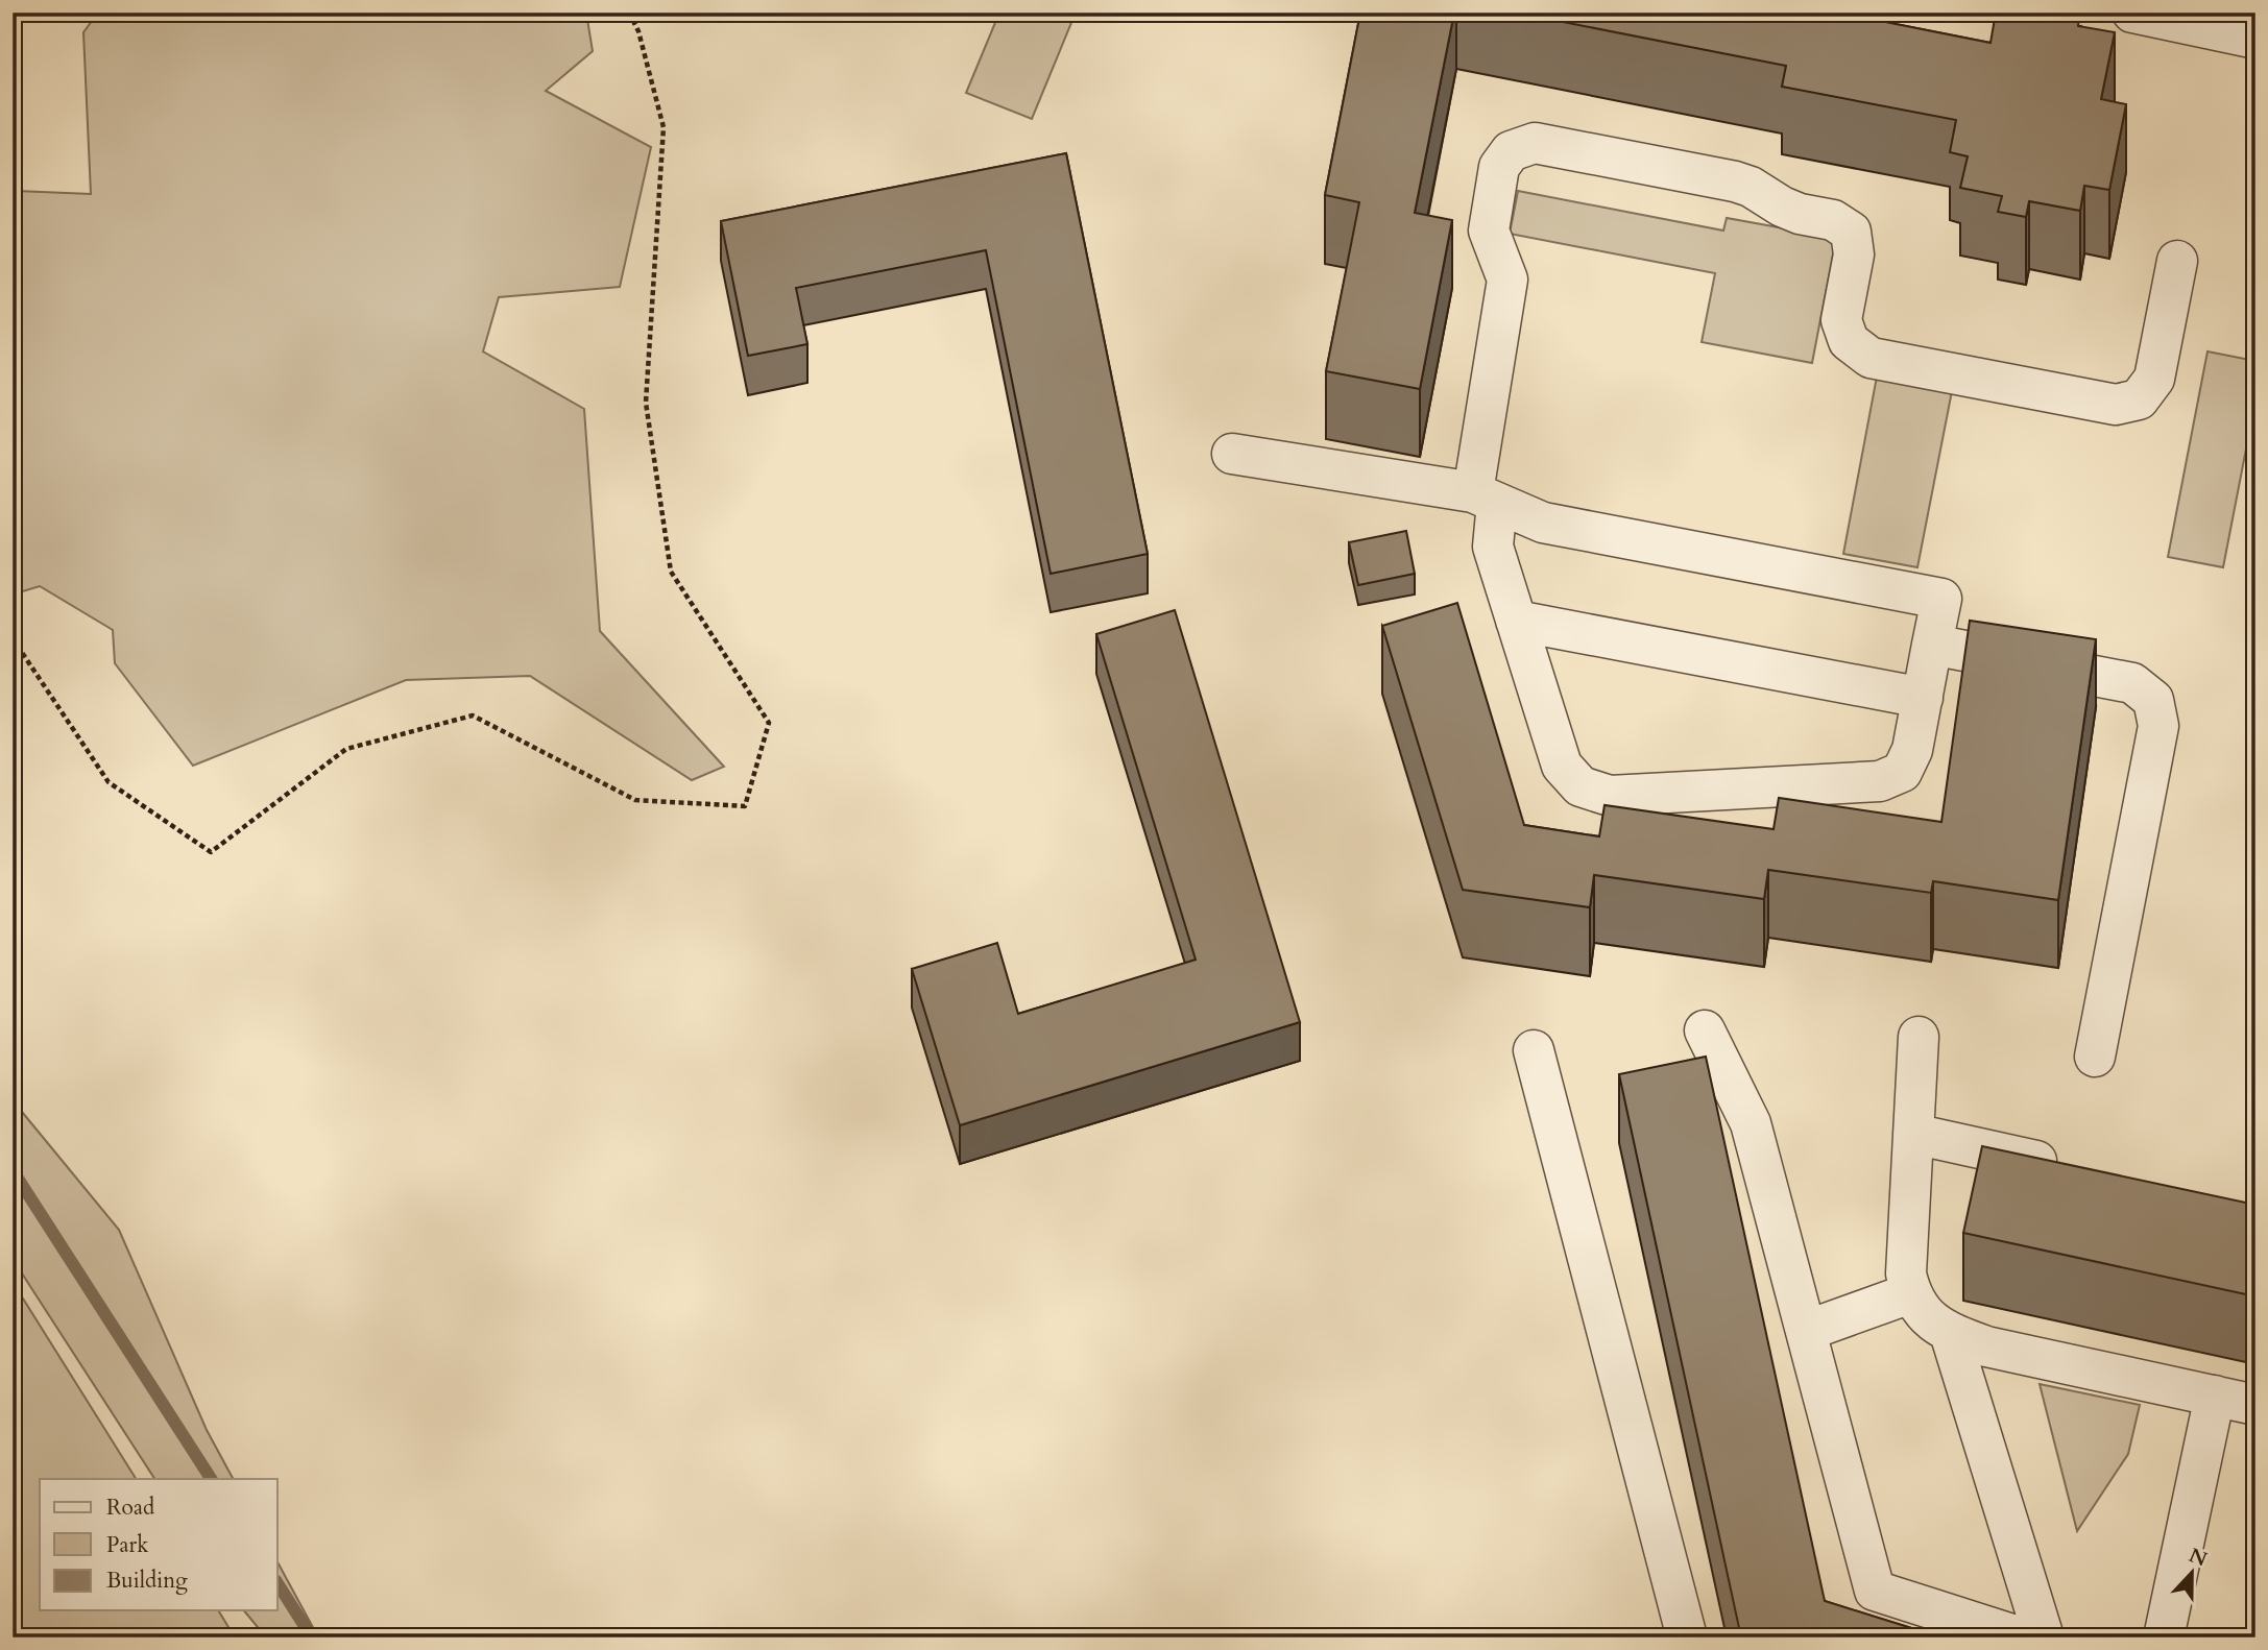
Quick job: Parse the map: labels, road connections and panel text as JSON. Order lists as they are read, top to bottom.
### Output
{
  "legend": ["Road", "Park", "Building"],
  "north": "top"
}
